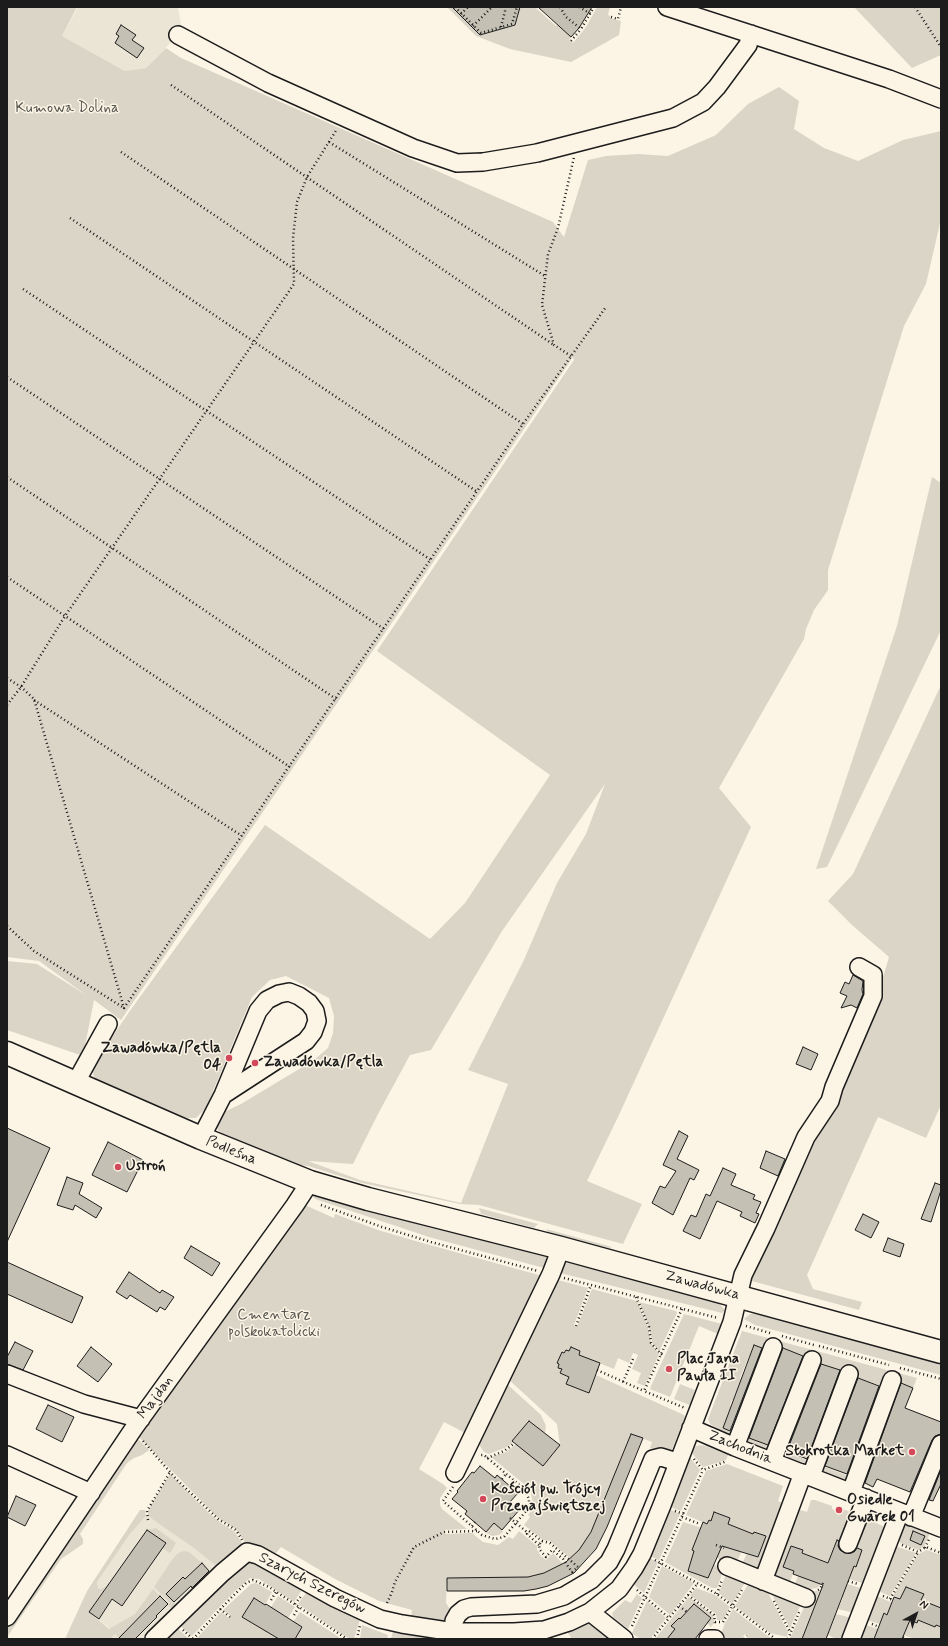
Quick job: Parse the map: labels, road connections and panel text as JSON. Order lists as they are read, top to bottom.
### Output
{
  "streets": {
    "main road": ["Podleśna", "Zawadówka"],
    "street": ["Majdan", "Zachodnia", "Szarych Szeregów"]
  },
  "crossings": [
    ["Podleśna", "Zawadówka"],
    ["Podleśna", "Majdan"],
    ["Zawadówka", "Szarych Szeregów"],
    ["Zachodnia", "Szarych Szeregów"]
  ],
  "parks": ["Kumowa Dolina", "Cmentarz polskokatolicki"],
  "places": [
    "Zawadówka/Pętla 04",
    "Zawadówka/Pętla",
    "Ustroń",
    "Plac Jana Pawła II",
    "Stokrotka Market",
    "Kościół pw. Trójcy Przenajświętszej",
    "Osiedle Gwarek 01"
  ],
  "north": "top right"
}
